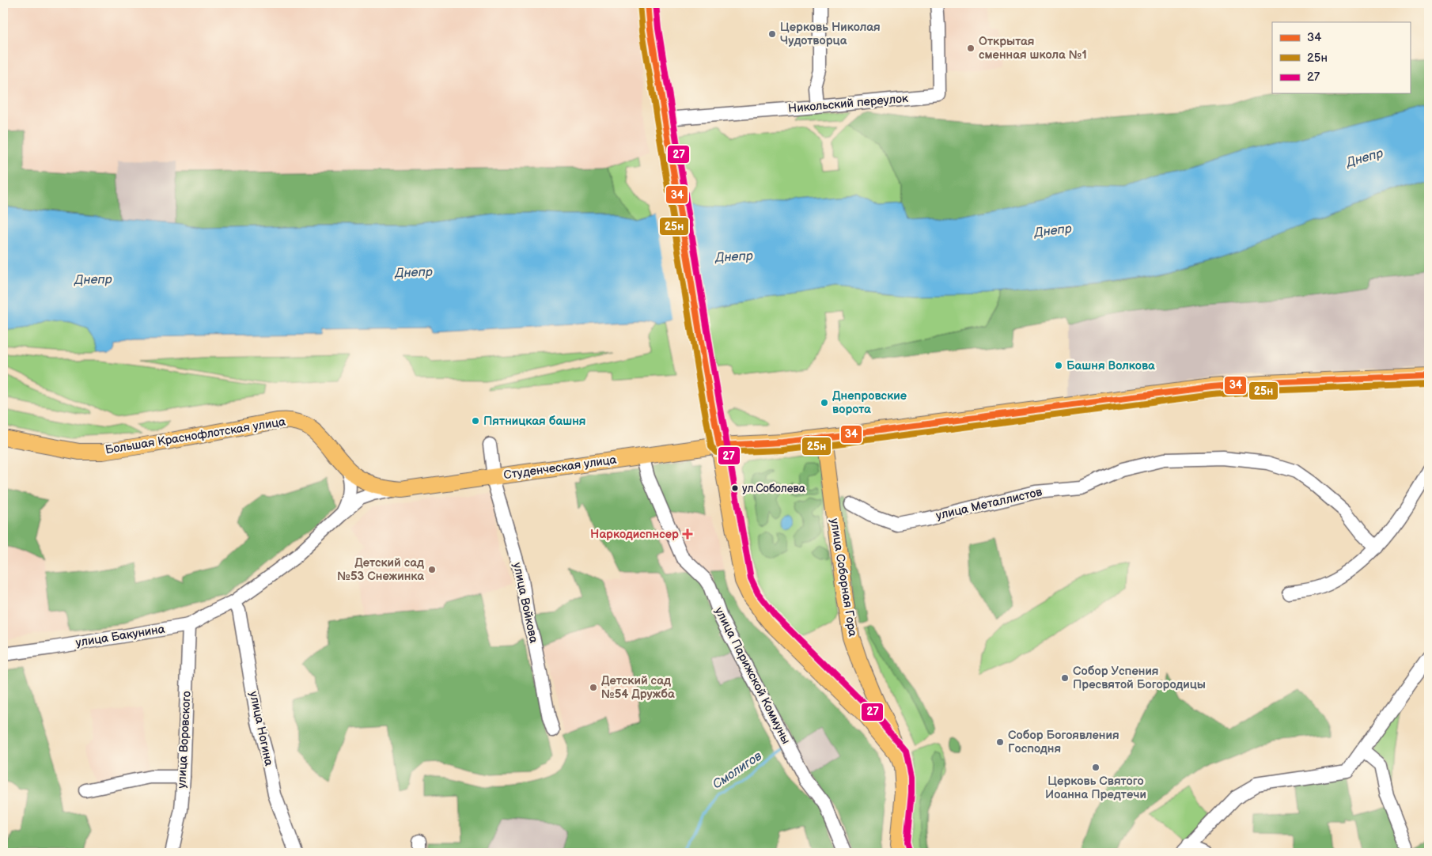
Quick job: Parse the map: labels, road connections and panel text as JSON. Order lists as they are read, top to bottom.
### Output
{
  "streets": {
    "main road": ["Большая Краснофлотская улица", "Студенческая улица", "улица Соборная Гора"],
    "street": [
      "Никольский переулок",
      "улица Металлистов",
      "улица Войкова",
      "улица Бакунина",
      "улица Парижской Коммуны",
      "улица Ногина",
      "улица Воровского"
    ]
  },
  "crossings": [
    ["Большая Краснофлотская улица", "Студенческая улица"],
    ["Студенческая улица", "улица Соборная Гора"],
    ["Студенческая улица", "улица Войкова"],
    ["Студенческая улица", "улица Бакунина"],
    ["Студенческая улица", "улица Парижской Коммуны"],
    ["Студенческая улица", "улица Ногина"],
    ["улица Бакунина", "улица Ногина"],
    ["улица Бакунина", "улица Воровского"]
  ],
  "water": ["Днепр", "Смолигов"],
  "places": {
    "other": [
      "Церковь Николая Чудотворца",
      "Открытая сменная школа №1",
      "Башня Волкова",
      "Днепровские ворота",
      "Пятницкая башня",
      "ул.Соболева",
      "Детский сад №53 Снежинка",
      "Собор Успения Пресвятой Богородицы",
      "Детский сад №54 Дружба",
      "Собор Богоявления Господня",
      "Церковь Святого Иоанна Предтечи"
    ],
    "health": ["Наркодиспнсер"]
  },
  "lines": ["transit line 34", "transit line 27", "transit line 25н"],
  "legend": ["34", "25н", "27"]
}
